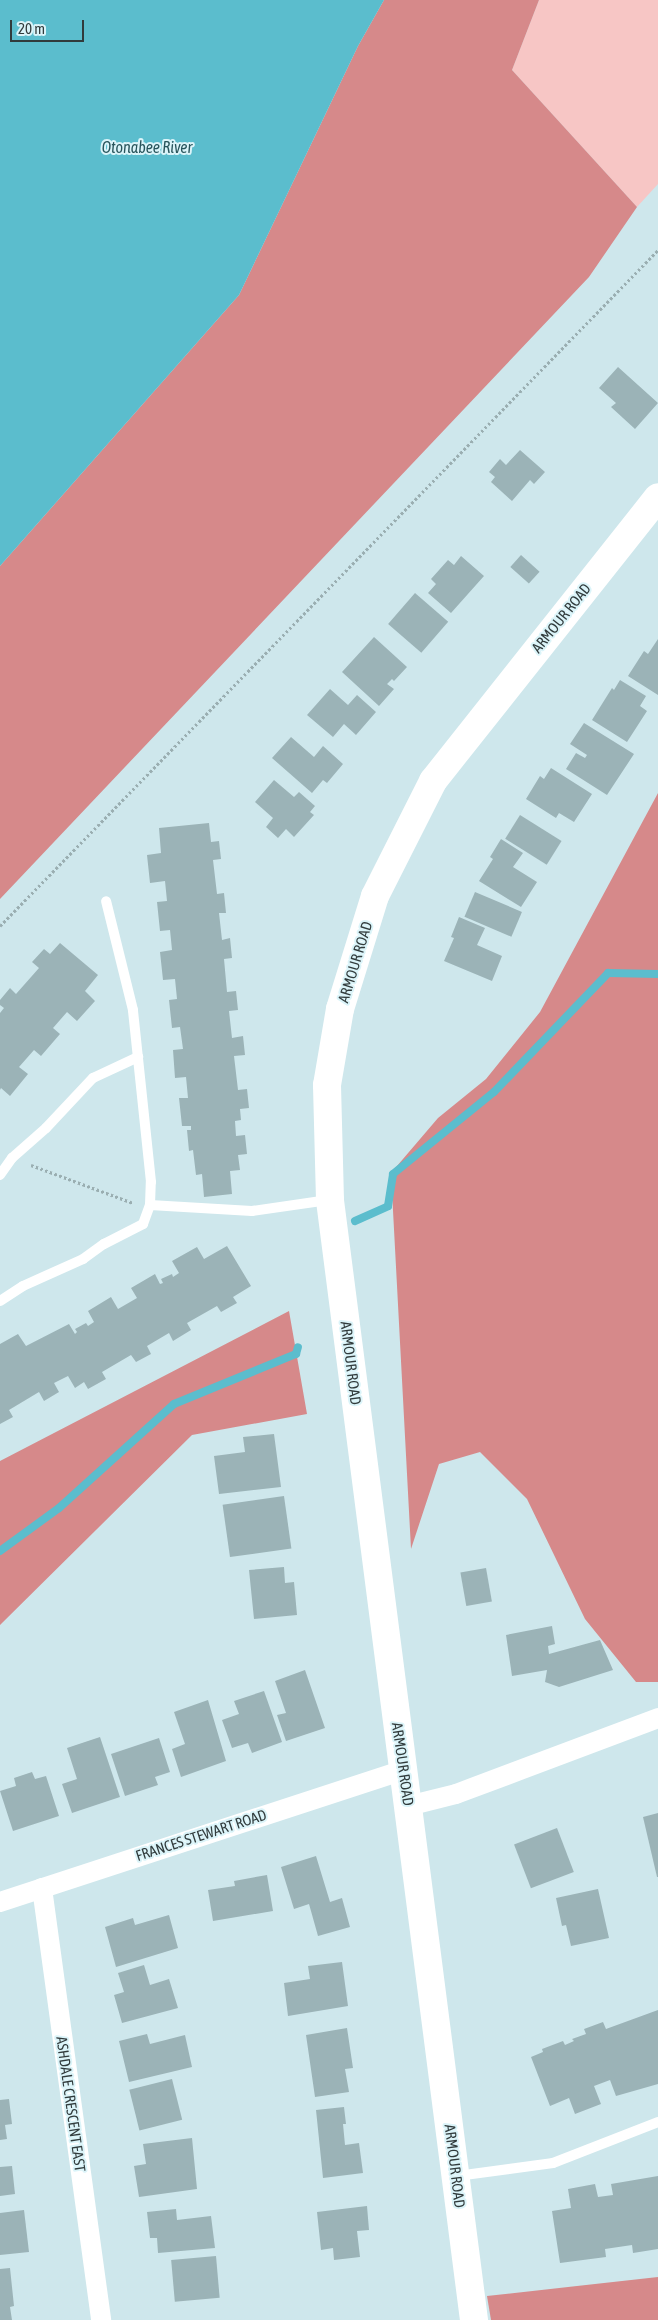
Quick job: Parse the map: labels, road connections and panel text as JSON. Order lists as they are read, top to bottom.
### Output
{
  "streets": {
    "main road": ["ARMOUR ROAD"],
    "street": ["FRANCES STEWART ROAD", "ASHDALE CRESCENT EAST"]
  },
  "crossings": [
    ["ARMOUR ROAD", "FRANCES STEWART ROAD"],
    ["FRANCES STEWART ROAD", "ASHDALE CRESCENT EAST"]
  ],
  "water": ["Otonabee River"],
  "scale_bar": "20 m"
}
